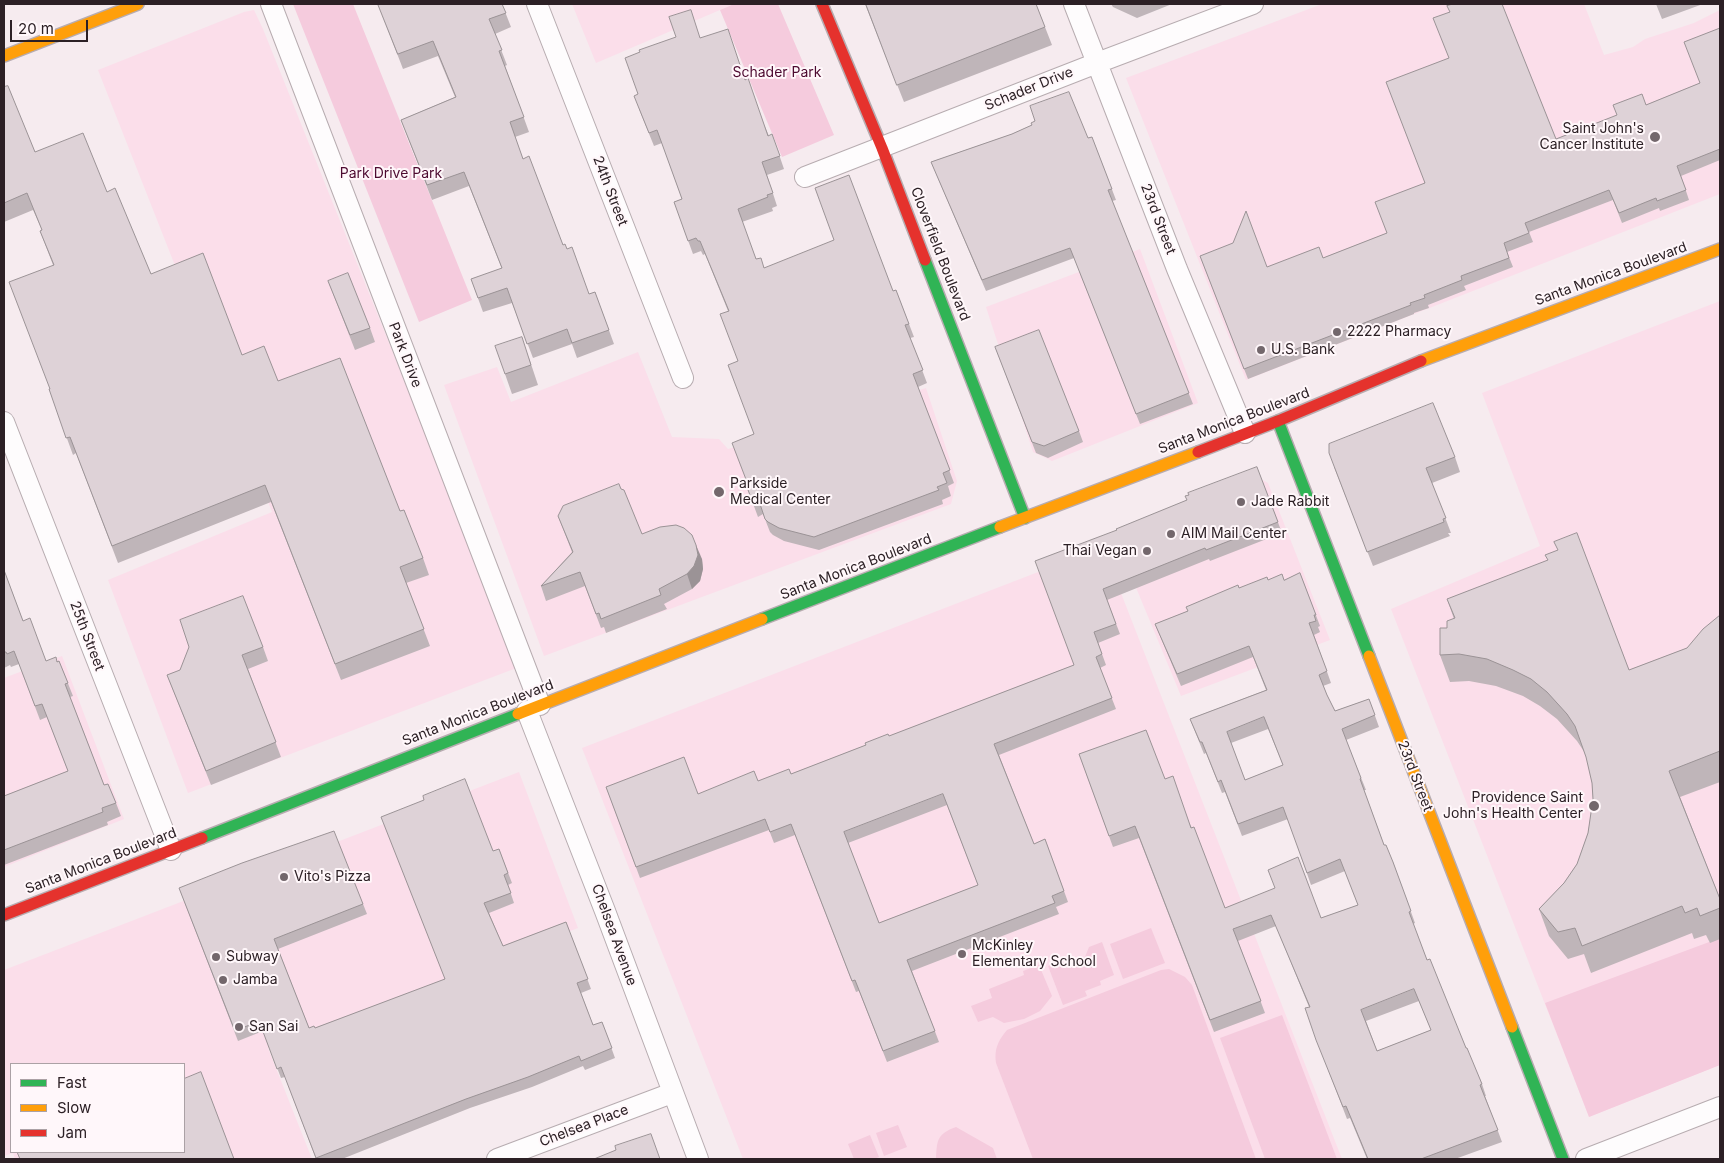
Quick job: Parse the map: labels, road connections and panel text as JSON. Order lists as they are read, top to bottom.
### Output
{
  "streets": {
    "main road": ["23rd Street", "Cloverfield Boulevard", "Santa Monica Boulevard"],
    "street": [
      "Schader Drive",
      "24th Street",
      "Park Drive",
      "25th Street",
      "Chelsea Avenue",
      "Chelsea Place"
    ]
  },
  "crossings": [
    ["Schader Drive", "23rd Street"],
    ["Schader Drive", "Cloverfield Boulevard"],
    ["23rd Street", "Santa Monica Boulevard"],
    ["Cloverfield Boulevard", "Santa Monica Boulevard"],
    ["Santa Monica Boulevard", "Park Drive"],
    ["Santa Monica Boulevard", "25th Street"],
    ["Santa Monica Boulevard", "Chelsea Avenue"],
    ["Park Drive", "Chelsea Avenue"],
    ["Chelsea Avenue", "Chelsea Place"]
  ],
  "parks": ["Schader Park", "Park Drive Park"],
  "places": [
    "Saint John's Cancer Institute",
    "2222 Pharmacy",
    "U.S. Bank",
    "Parkside Medical Center",
    "Jade Rabbit",
    "AIM Mail Center",
    "Thai Vegan",
    "Providence Saint John's Health Center",
    "Vito's Pizza",
    "McKinley Elementary School",
    "Subway",
    "Jamba",
    "San Sai"
  ],
  "legend": ["Fast", "Slow", "Jam"],
  "scale_bar": "20 m"
}
